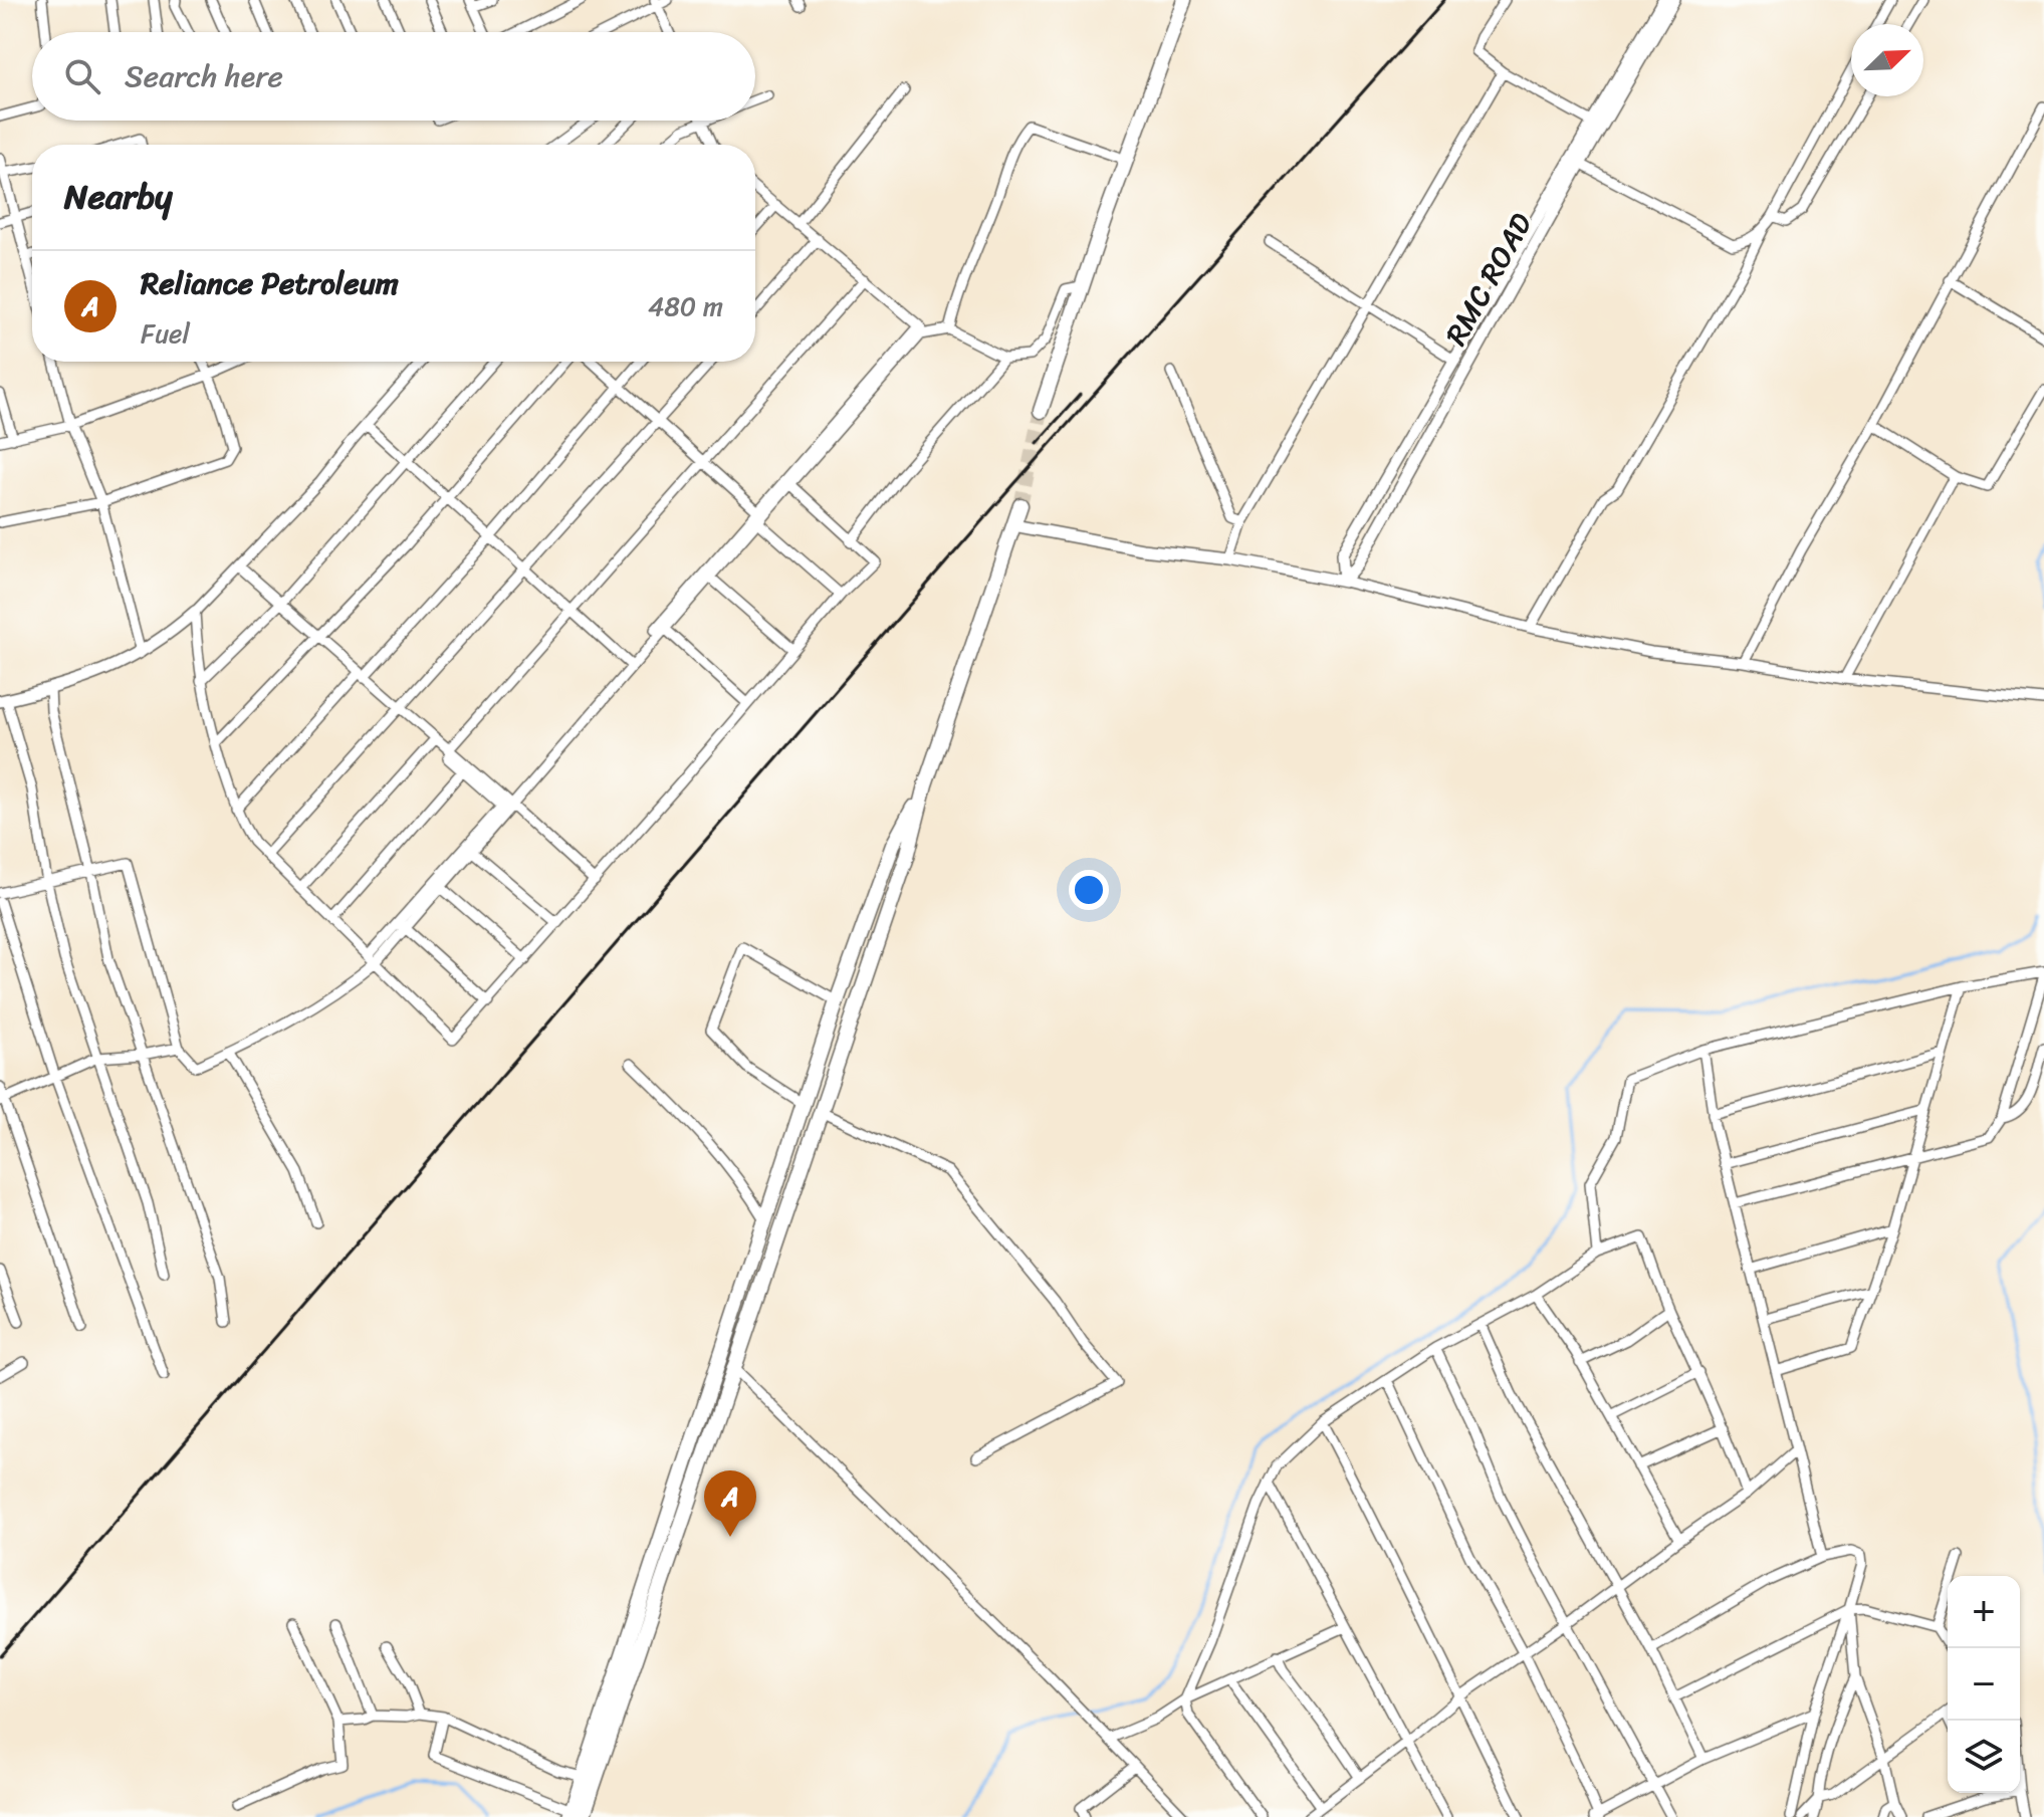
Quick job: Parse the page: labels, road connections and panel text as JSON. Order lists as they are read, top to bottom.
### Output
{
  "streets": {
    "street": ["RMC ROAD"]
  },
  "north": "top right",
  "page": {
    "search": "Search here",
    "heading": "Nearby",
    "list": [
      {
        "mark": "A",
        "name": "Reliance Petroleum",
        "note": "Fuel",
        "value": "480 m"
      }
    ],
    "pins": "A",
    "map_buttons": ["+", "−"]
  }
}
